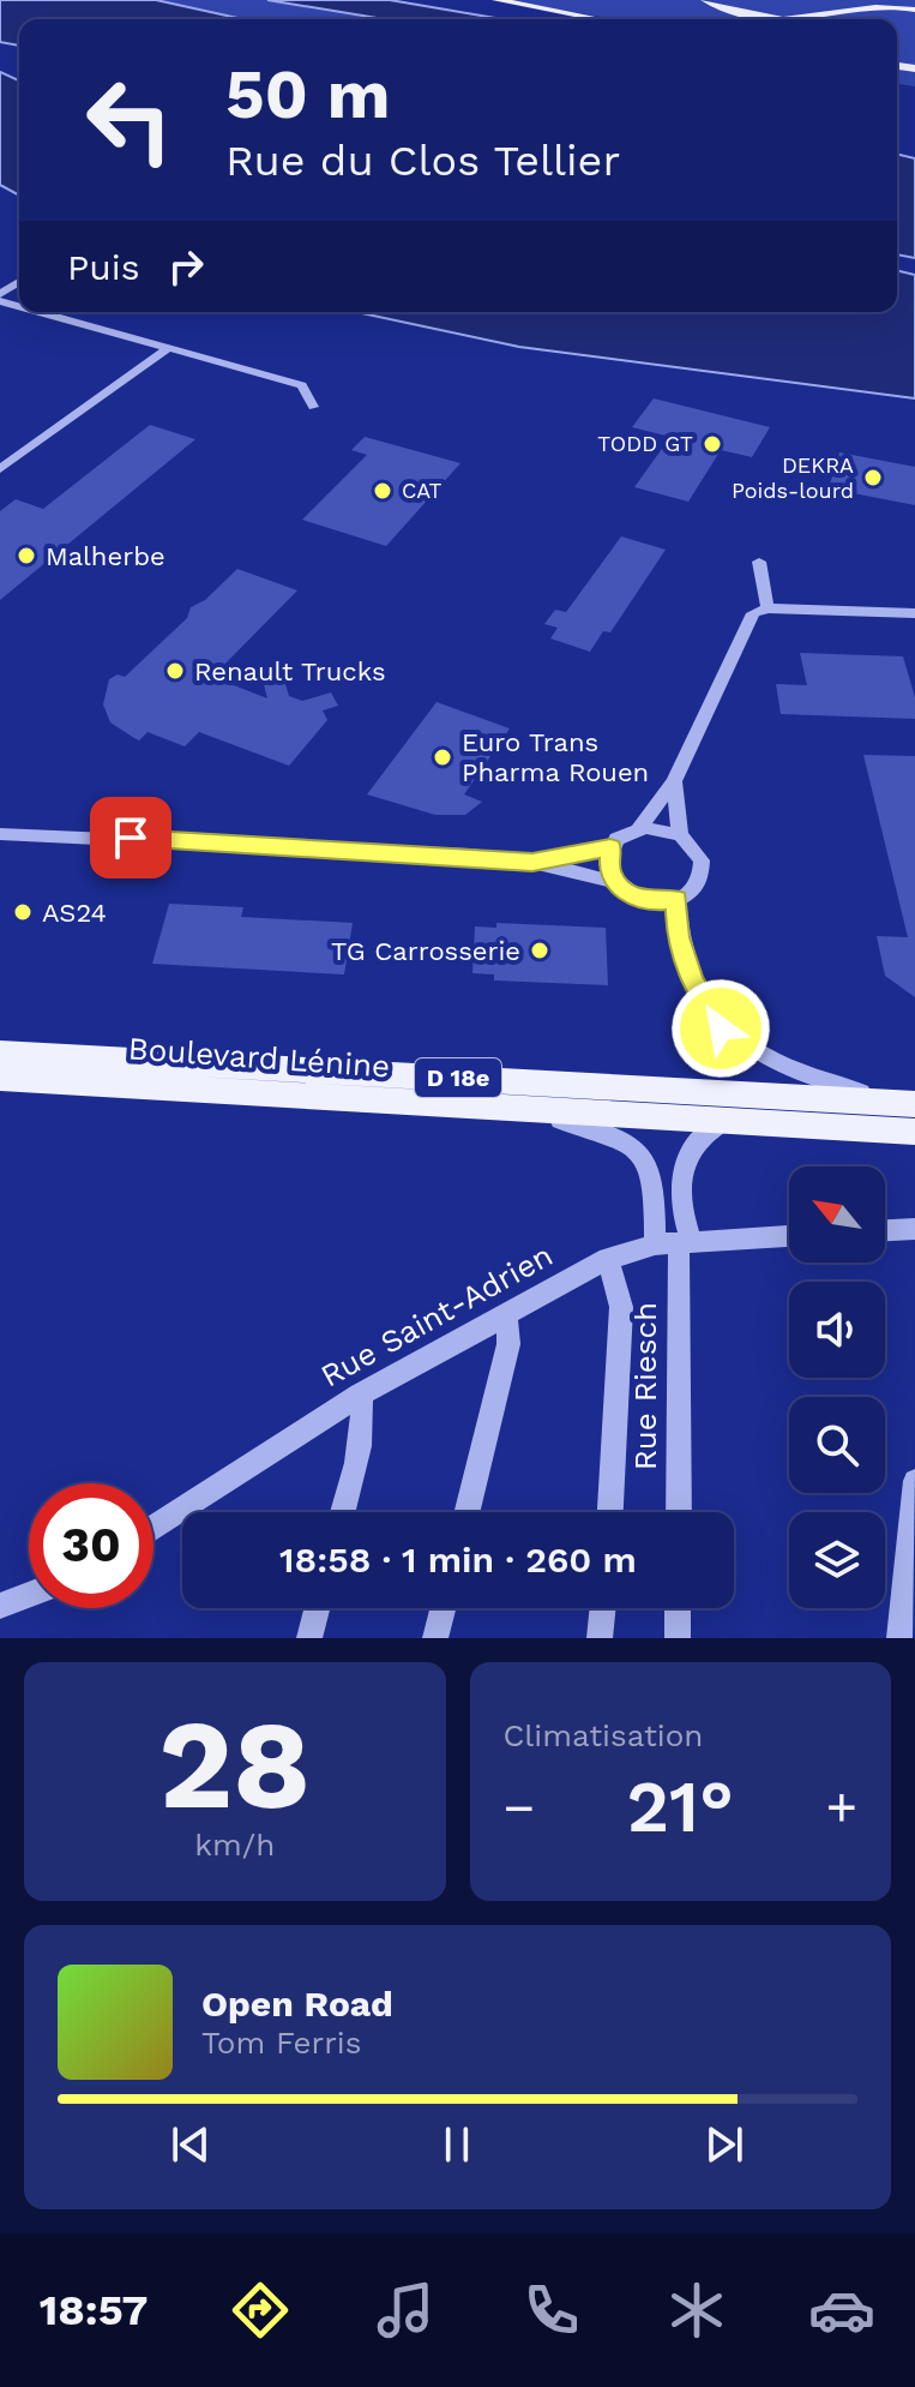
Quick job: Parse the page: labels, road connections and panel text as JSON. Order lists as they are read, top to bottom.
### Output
{
  "streets": {
    "main road": ["Boulevard Lénine", "D 18e"],
    "street": ["Rue Saint-Adrien", "Rue Riesch"]
  },
  "crossings": [
    ["Rue Saint-Adrien", "Rue Riesch"]
  ],
  "places": [
    "TODD GT",
    "DEKRA Poids-lourd",
    "CAT",
    "Malherbe",
    "Renault Trucks",
    "Euro Trans Pharma Rouen",
    "AS24",
    "TG Carrosserie"
  ],
  "north": "top left",
  "page": {
    "turn": ["50 m", "Rue du Clos Tellier"],
    "then": "Puis",
    "limit": "30",
    "trip": "18:58 · 1 min · 260 m",
    "tile": [
      ["28", "km/h"],
      "Climatisation"
    ],
    "heat": ["−", "21°", "+"],
    "song": ["Open Road", "Tom Ferris"],
    "tabs": "18:57"
  }
}
